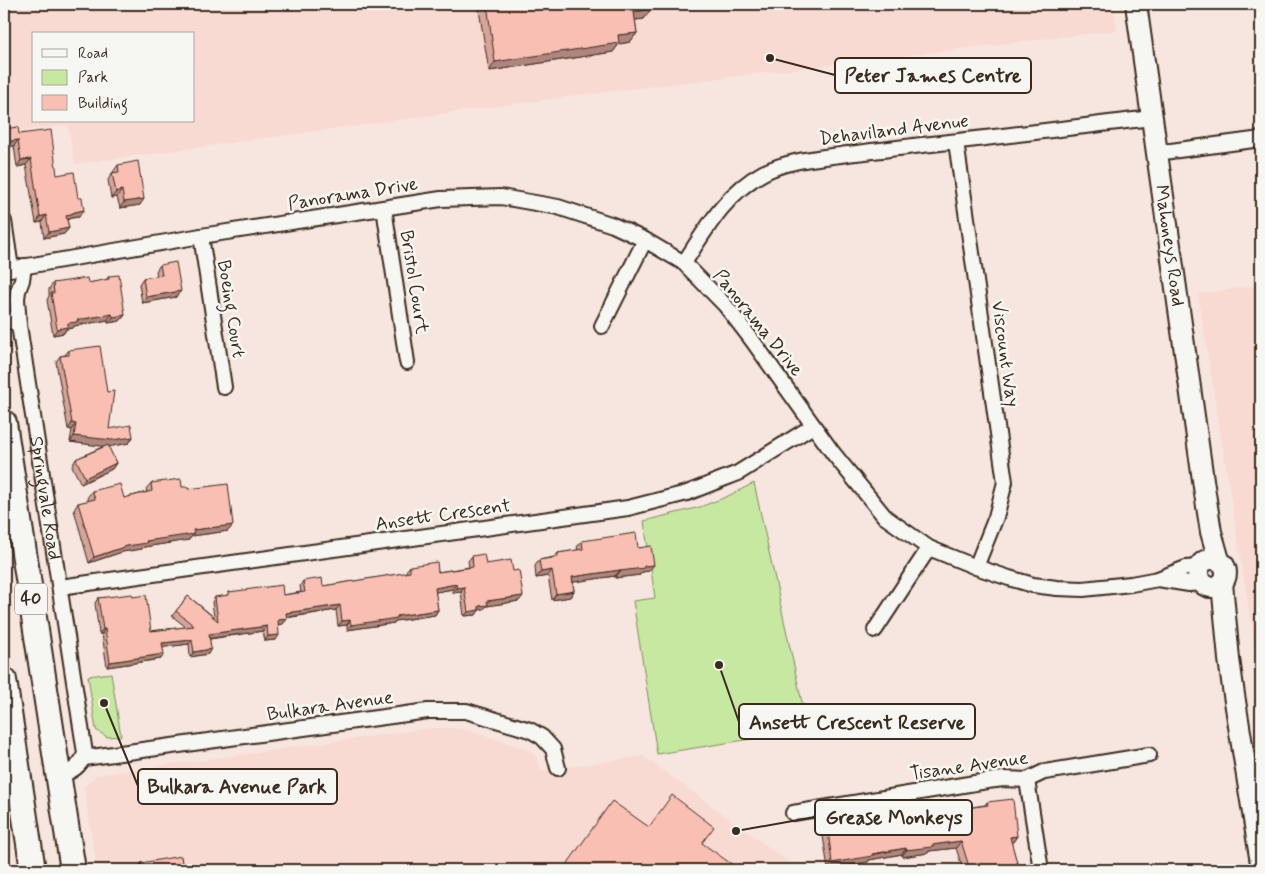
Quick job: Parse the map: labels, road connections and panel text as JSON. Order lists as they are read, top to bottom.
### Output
{
  "streets": {
    "highway": ["Springvale Road", "40"],
    "main road": ["Mahoneys Road"],
    "street": [
      "Dehaviland Avenue",
      "Panorama Drive",
      "Bristol Court",
      "Boeing Court",
      "Viscount Way",
      "Ansett Crescent",
      "Bulkara Avenue",
      "Tisane Avenue"
    ]
  },
  "crossings": [
    ["Dehaviland Avenue", "Panorama Drive"],
    ["Dehaviland Avenue", "Mahoneys Road"],
    ["Dehaviland Avenue", "Viscount Way"],
    ["Panorama Drive", "Mahoneys Road"],
    ["Panorama Drive", "Bristol Court"],
    ["Panorama Drive", "Boeing Court"],
    ["Panorama Drive", "Viscount Way"],
    ["Panorama Drive", "Springvale Road"],
    ["Panorama Drive", "Ansett Crescent"],
    ["Springvale Road", "Ansett Crescent"],
    ["Springvale Road", "Bulkara Avenue"]
  ],
  "places": [
    "Peter James Centre",
    "Ansett Crescent Reserve",
    "Bulkara Avenue Park",
    "Grease Monkeys"
  ],
  "legend": ["Road", "Park", "Building"]
}
